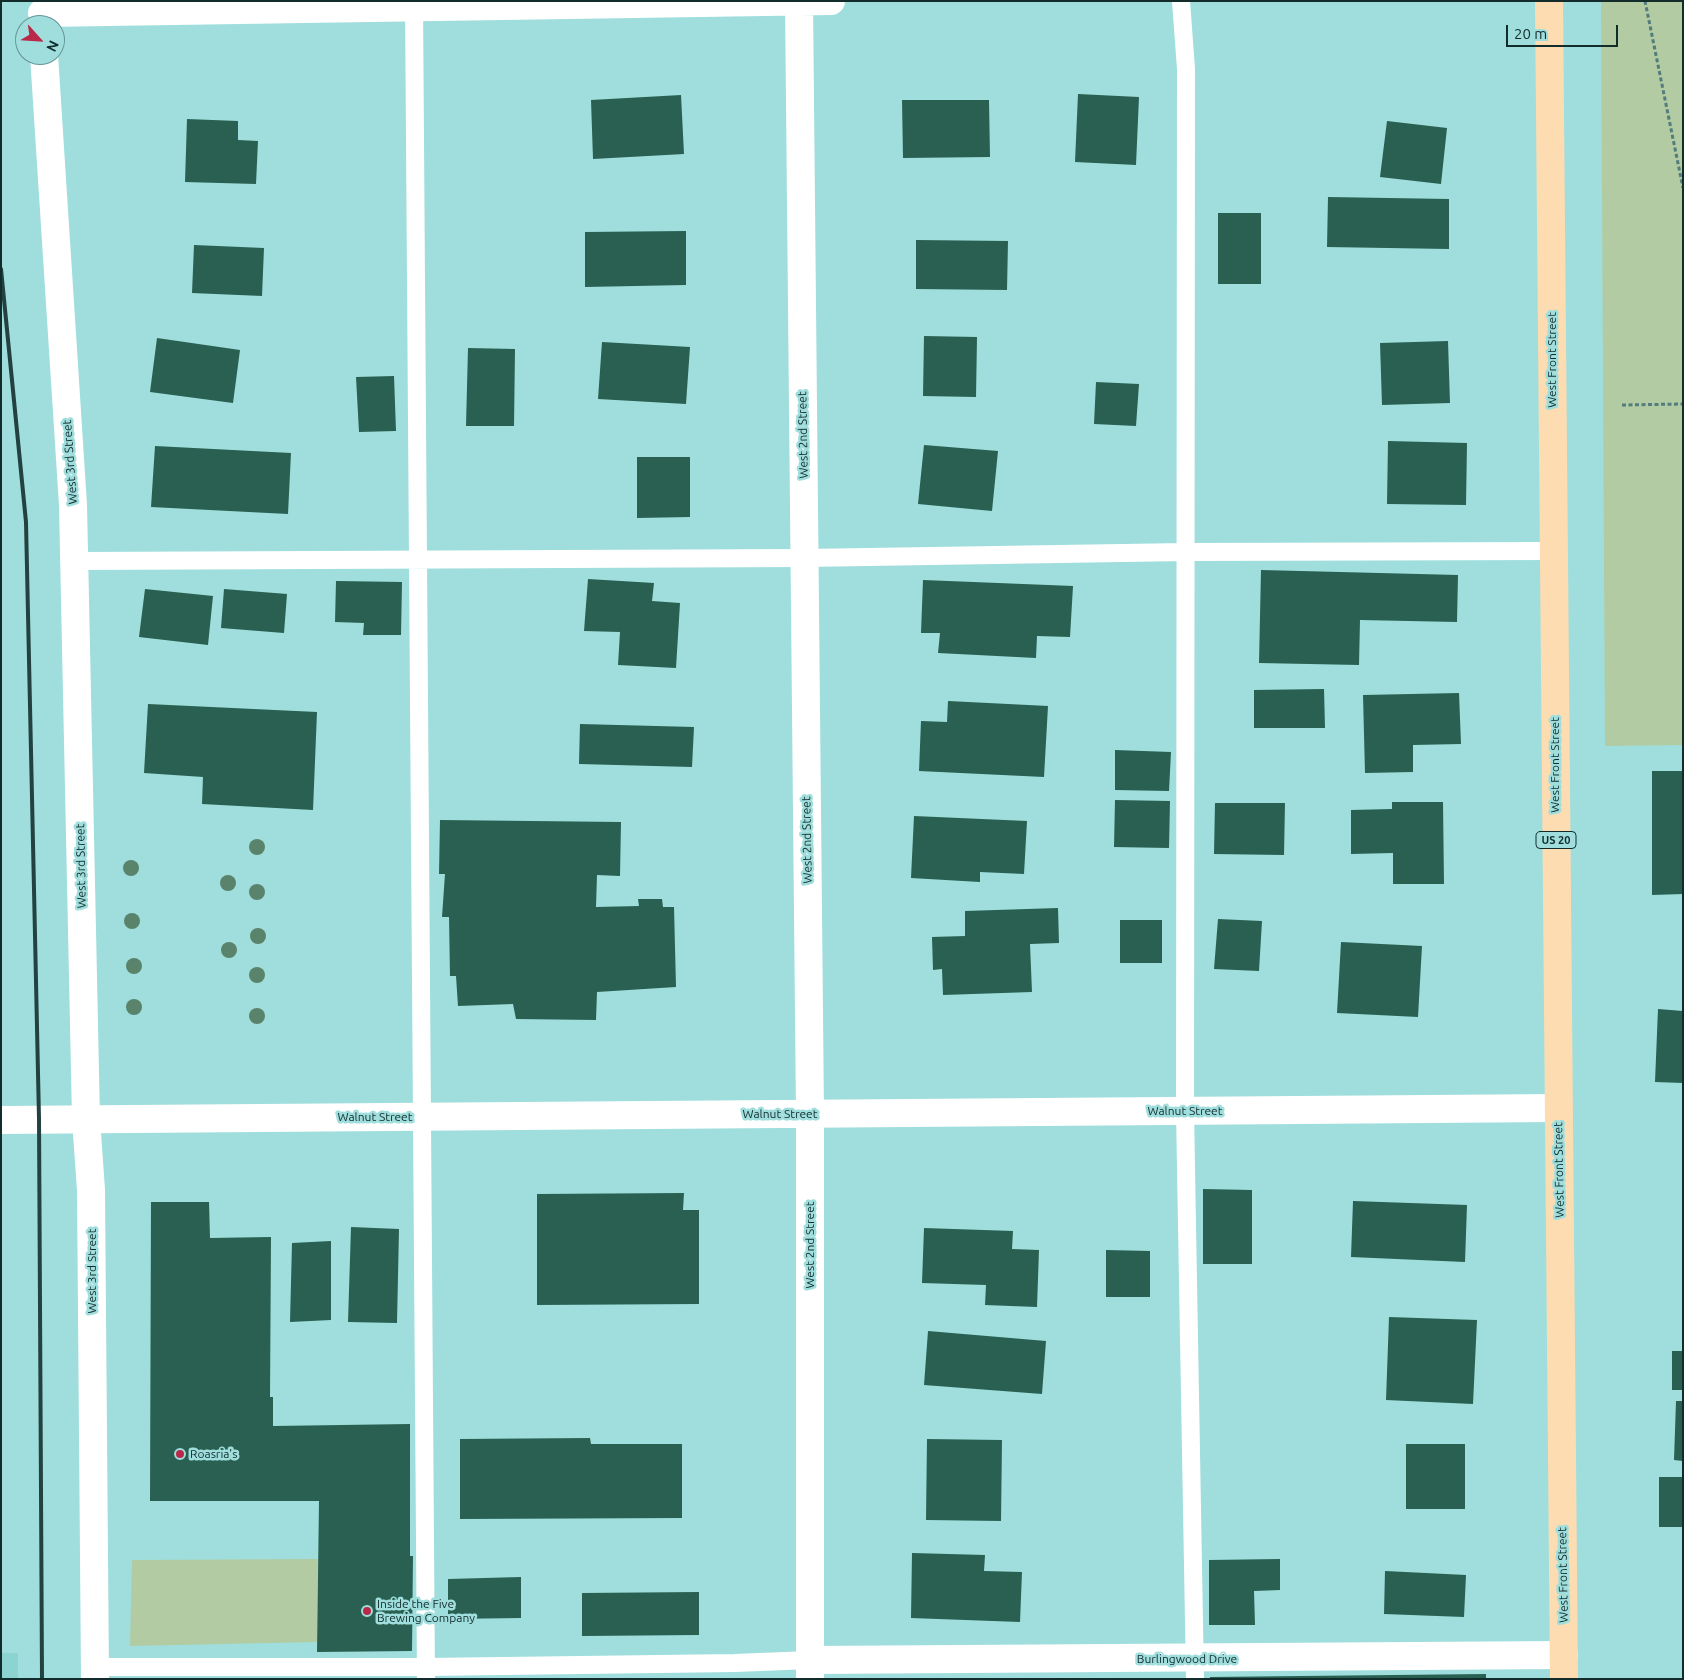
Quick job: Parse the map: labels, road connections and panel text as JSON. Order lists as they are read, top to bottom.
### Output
{
  "streets": {
    "main road": ["West Front Street", "US 20"],
    "street": [
      "West 2nd Street",
      "West 3rd Street",
      "Walnut Street",
      "Burlingwood Drive"
    ]
  },
  "crossings": [
    ["West Front Street", "Walnut Street"],
    ["West Front Street", "Burlingwood Drive"],
    ["West 2nd Street", "Walnut Street"],
    ["West 2nd Street", "Burlingwood Drive"],
    ["West 3rd Street", "Walnut Street"]
  ],
  "places": ["Roasria's", "Inside the Five Brewing Company"],
  "scale_bar": "20 m",
  "north": "bottom right"
}
